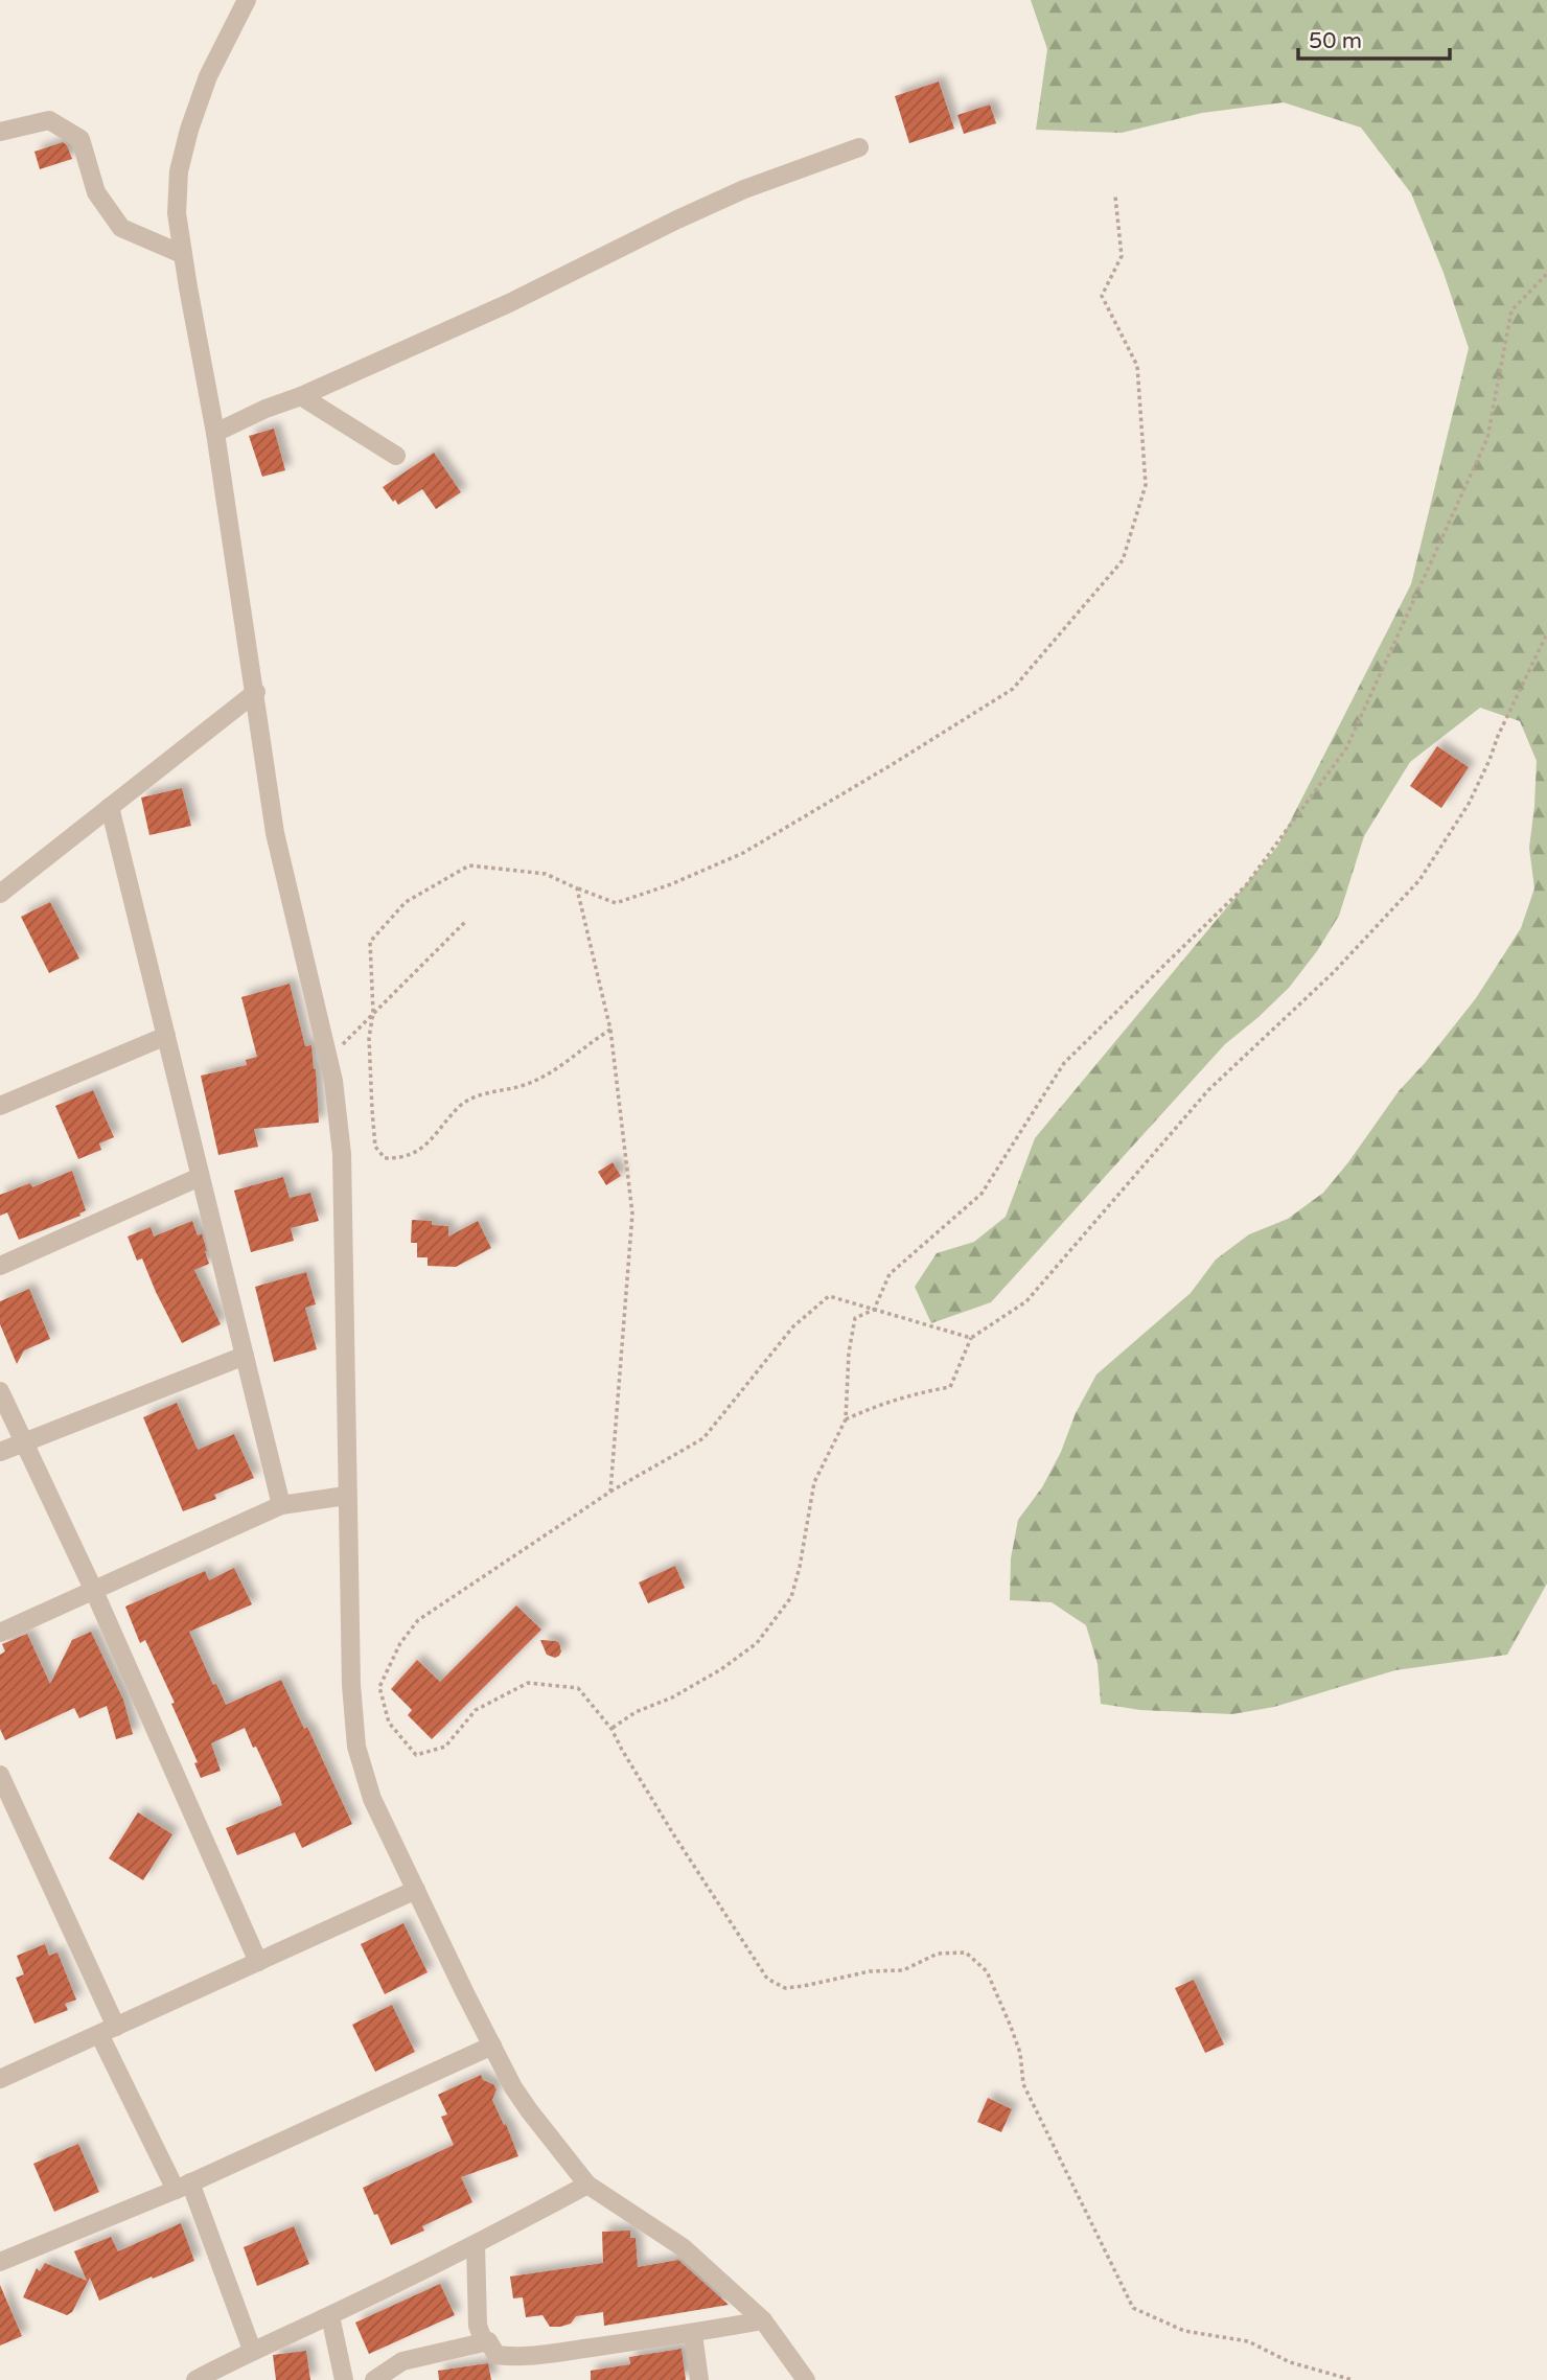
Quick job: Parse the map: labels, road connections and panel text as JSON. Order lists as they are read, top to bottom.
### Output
{
  "scale_bar": "50 m"
}
